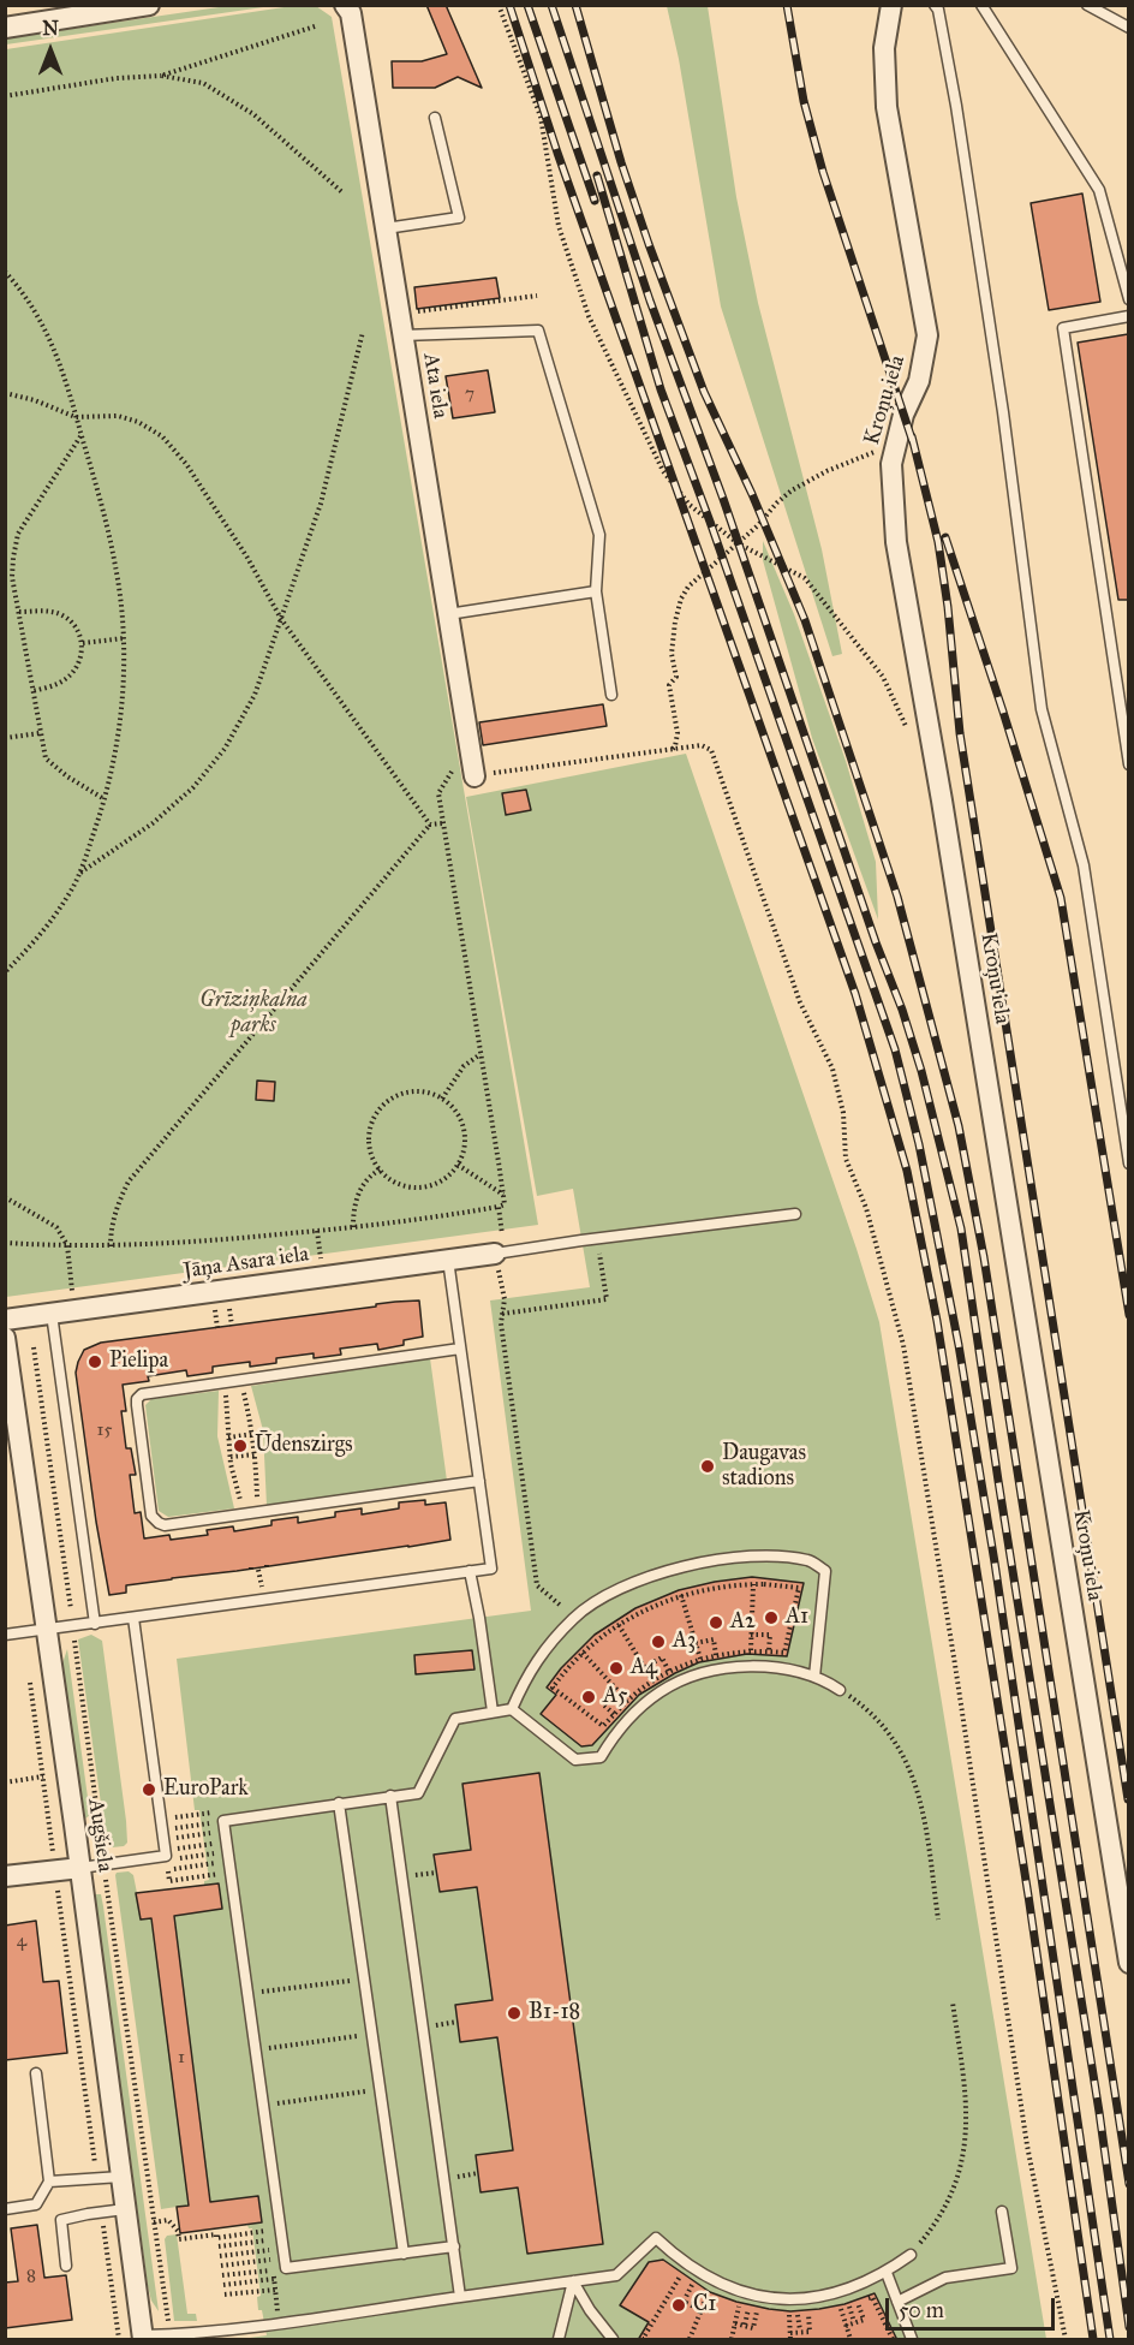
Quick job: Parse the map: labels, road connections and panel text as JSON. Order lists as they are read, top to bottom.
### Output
{
  "streets": {
    "street": [
      "Ata iela",
      "Kroņu iela",
      "Jāņa Asara iela",
      "Augšiela"
    ]
  },
  "parks": ["Grīziņkalna parks"],
  "places": [
    "Pielipa",
    "Ūdenszirgs",
    "Daugavas stadions",
    "A1",
    "A2",
    "A3",
    "A4",
    "A5",
    "EuroPark",
    "B1-18",
    "C1"
  ],
  "house_numbers": [
    "7",
    "15",
    "4",
    "1",
    "8"
  ],
  "scale_bar": "50 m",
  "north": "top"
}
